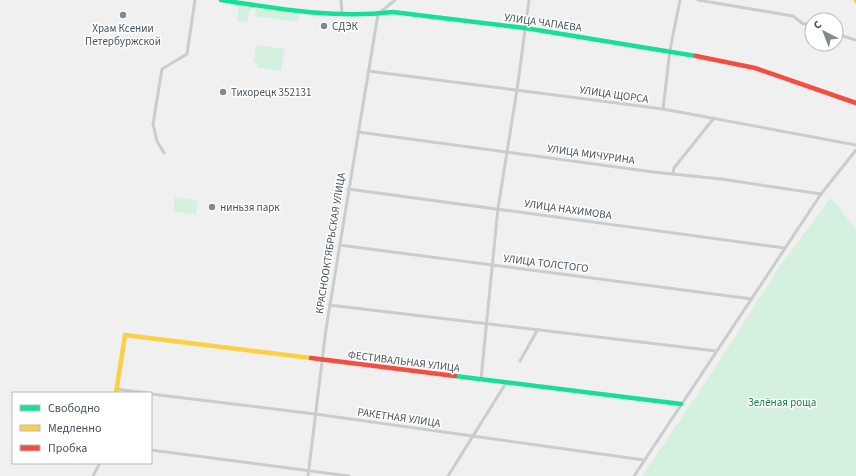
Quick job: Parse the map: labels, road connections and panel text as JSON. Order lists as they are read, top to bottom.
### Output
{
  "streets": {
    "main road": ["УЛИЦА ЧАПАЕВА", "ФЕСТИВАЛЬНАЯ УЛИЦА"],
    "street": [
      "УЛИЦА ЩОРСА",
      "УЛИЦА МИЧУРИНА",
      "УЛИЦА НАХИМОВА",
      "КРАСНООКТЯБРЬСКАЯ УЛИЦА",
      "УЛИЦА ТОЛСТОГО",
      "РАКЕТНАЯ УЛИЦА"
    ]
  },
  "crossings": [
    ["УЛИЦА ЧАПАЕВА", "КРАСНООКТЯБРЬСКАЯ УЛИЦА"],
    ["УЛИЦА ЩОРСА", "КРАСНООКТЯБРЬСКАЯ УЛИЦА"],
    ["УЛИЦА МИЧУРИНА", "КРАСНООКТЯБРЬСКАЯ УЛИЦА"],
    ["УЛИЦА НАХИМОВА", "КРАСНООКТЯБРЬСКАЯ УЛИЦА"],
    ["КРАСНООКТЯБРЬСКАЯ УЛИЦА", "УЛИЦА ТОЛСТОГО"],
    ["КРАСНООКТЯБРЬСКАЯ УЛИЦА", "ФЕСТИВАЛЬНАЯ УЛИЦА"],
    ["КРАСНООКТЯБРЬСКАЯ УЛИЦА", "РАКЕТНАЯ УЛИЦА"]
  ],
  "parks": ["Зелёная роща"],
  "places": [
    "Храм Ксении Петербуржской",
    "СДЭК",
    "Тихорецк 352131",
    "ниньзя парк"
  ],
  "legend": ["Свободно", "Медленно", "Пробка"],
  "north": "top left"
}
